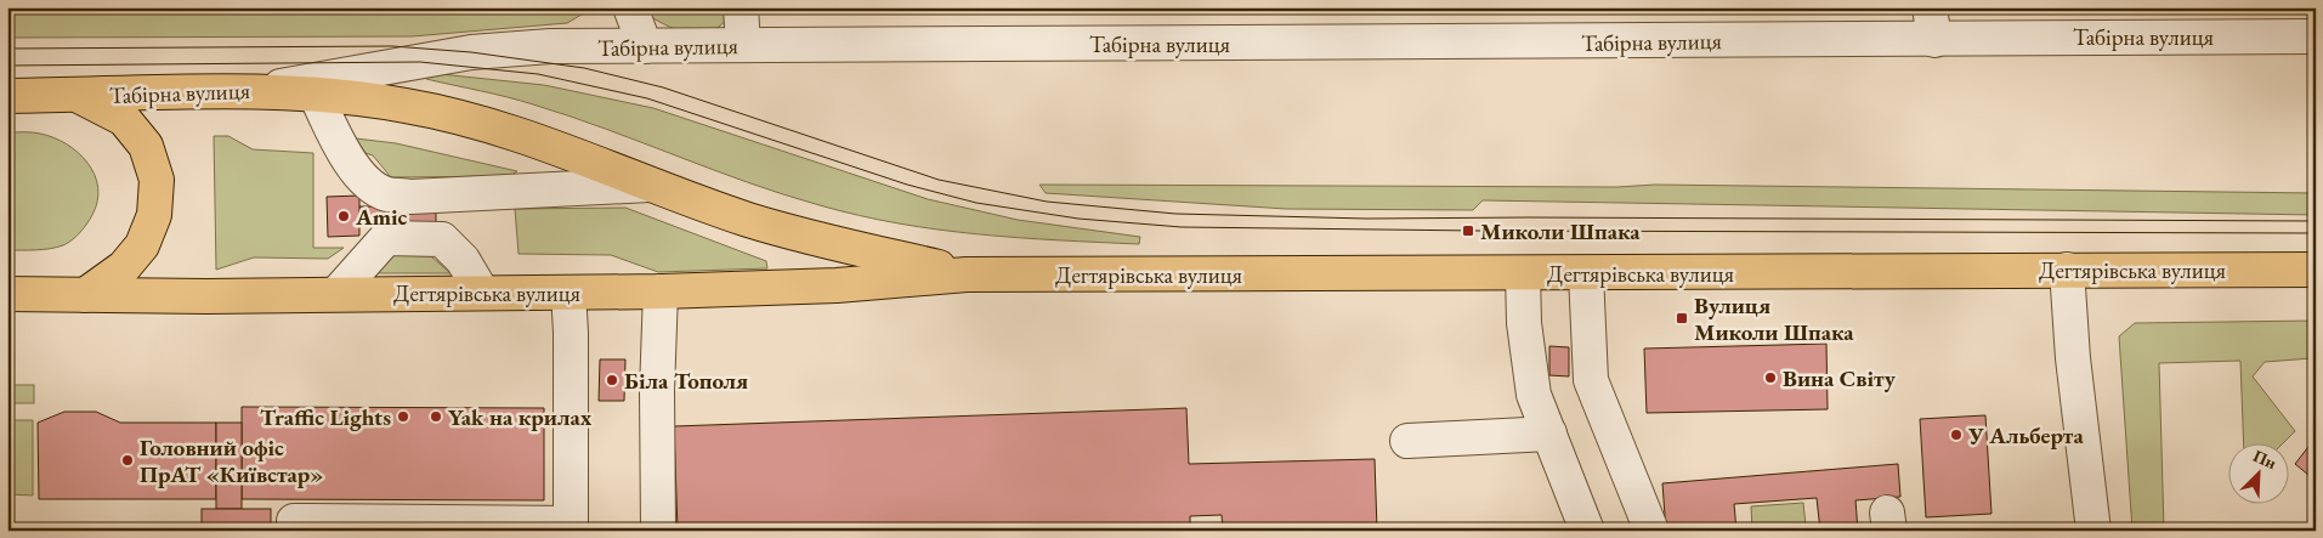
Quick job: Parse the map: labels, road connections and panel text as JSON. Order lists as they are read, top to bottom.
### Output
{
  "streets": {
    "main road": ["Табірна вулиця", "Дегтярівська вулиця"]
  },
  "crossings": [
    ["Табірна вулиця", "Дегтярівська вулиця"]
  ],
  "places": {
    "other": [
      "Amic",
      "Вина Світу",
      "Біла Тополя",
      "Traffic Lights",
      "Yak на крилах",
      "У Альберта",
      "Головний офіс ПрАТ «Київстар»"
    ],
    "transit": ["Миколи Шпака", "Вулиця Миколи Шпака"]
  },
  "north": "top right"
}
